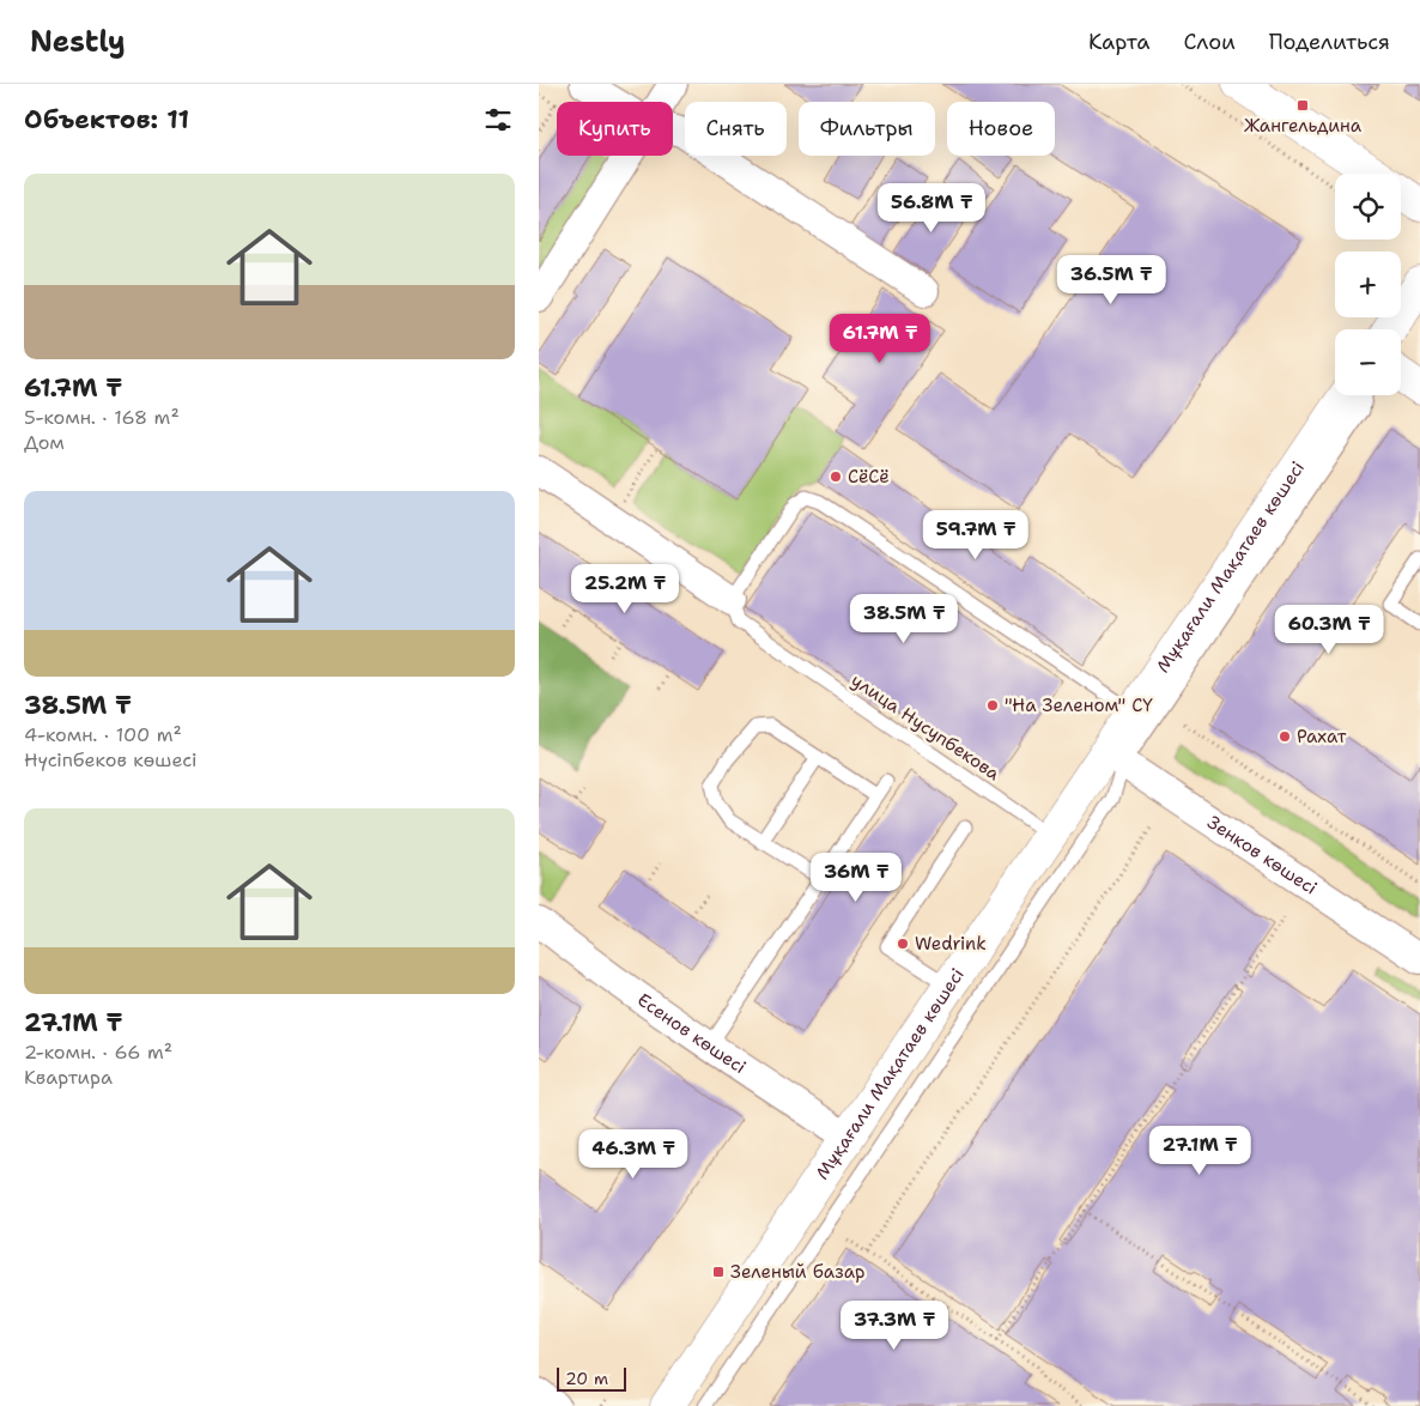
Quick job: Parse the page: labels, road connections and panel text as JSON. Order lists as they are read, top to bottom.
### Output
{
  "streets": {
    "main road": ["Мұқағали Мақатаев көшесі"],
    "street": ["Зенков көшесі", "Есенов көшесі"],
    "lane": ["улица Нусупбекова"]
  },
  "crossings": [
    ["Мұқағали Мақатаев көшесі", "улица Нусупбекова"],
    ["Мұқағали Мақатаев көшесі", "Зенков көшесі"],
    ["Мұқағали Мақатаев көшесі", "Есенов көшесі"]
  ],
  "places": {
    "transit": ["Жангельдина", "Зеленый базар"],
    "other": [
      "СёСё",
      "\"На Зеленом\" СҮ",
      "Рахат",
      "Wedrink"
    ]
  },
  "scale_bar": "20 m",
  "page": {
    "header": "Nestly",
    "nav": ["Карта", "Слои", "Поделиться"],
    "heading": "Объектов: 11",
    "chip": [
      "Купить",
      "Снять",
      "Фильтры",
      "Новое"
    ],
    "list": [
      {
        "name": "61.7M ₸",
        "note": "5-комн. · 168 m² · Дом"
      },
      {
        "name": "38.5M ₸",
        "note": "4-комн. · 100 m² · Нүсіпбеков көшесі"
      },
      {
        "name": "27.1M ₸",
        "note": "2-комн. · 66 m² · Квартира"
      }
    ],
    "map_buttons": ["+", "−"],
    "price": [
      "56.8M ₸",
      "36.5M ₸",
      "61.7M ₸",
      "59.7M ₸",
      "25.2M ₸",
      "38.5M ₸",
      "60.3M ₸",
      "36M ₸",
      "27.1M ₸",
      "46.3M ₸",
      "37.3M ₸"
    ],
    "scale": "20 m"
  }
}
